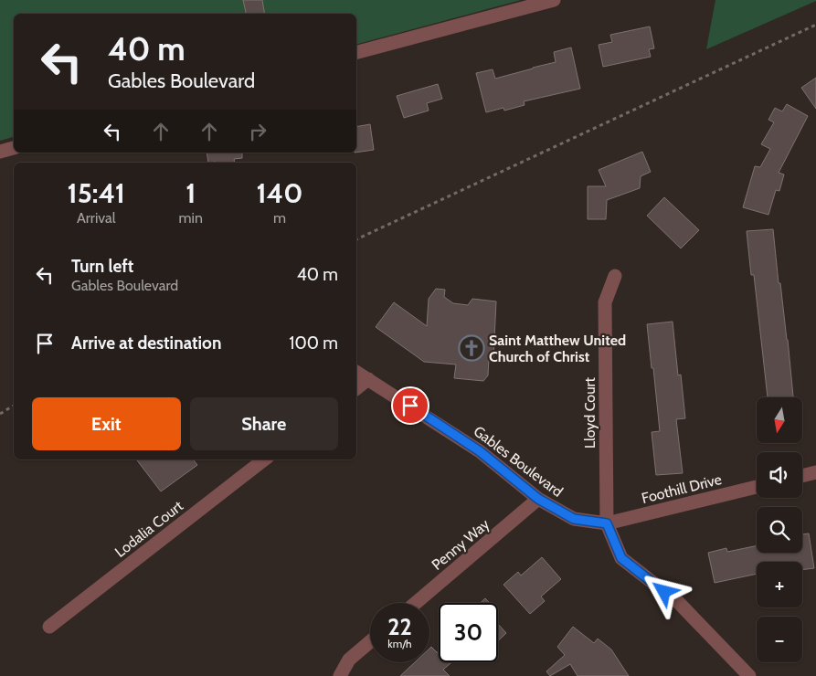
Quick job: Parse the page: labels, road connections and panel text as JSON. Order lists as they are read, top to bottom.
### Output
{
  "streets": {
    "street": [
      "Lloyd Court",
      "Gables Boulevard",
      "Foothill Drive",
      "Lodalia Court",
      "Penny Way"
    ]
  },
  "crossings": [
    ["Lloyd Court", "Gables Boulevard"],
    ["Lloyd Court", "Foothill Drive"],
    ["Gables Boulevard", "Foothill Drive"],
    ["Gables Boulevard", "Penny Way"]
  ],
  "places": {
    "church": ["Saint Matthew United Church of Christ"]
  },
  "north": "bottom",
  "page": {
    "turn": ["40 m", "Gables Boulevard"],
    "eta": [
      "15:41",
      "Arrival",
      "1",
      "min",
      "140",
      "m"
    ],
    "list": [
      {
        "name": "Turn left",
        "note": "Gables Boulevard",
        "value": "40 m"
      },
      {
        "name": "Arrive at destination",
        "value": "100 m"
      }
    ],
    "buttons": ["Exit", "Share"],
    "map_buttons": ["+", "−"],
    "speed": "22 km/h",
    "limit": "30"
  }
}
